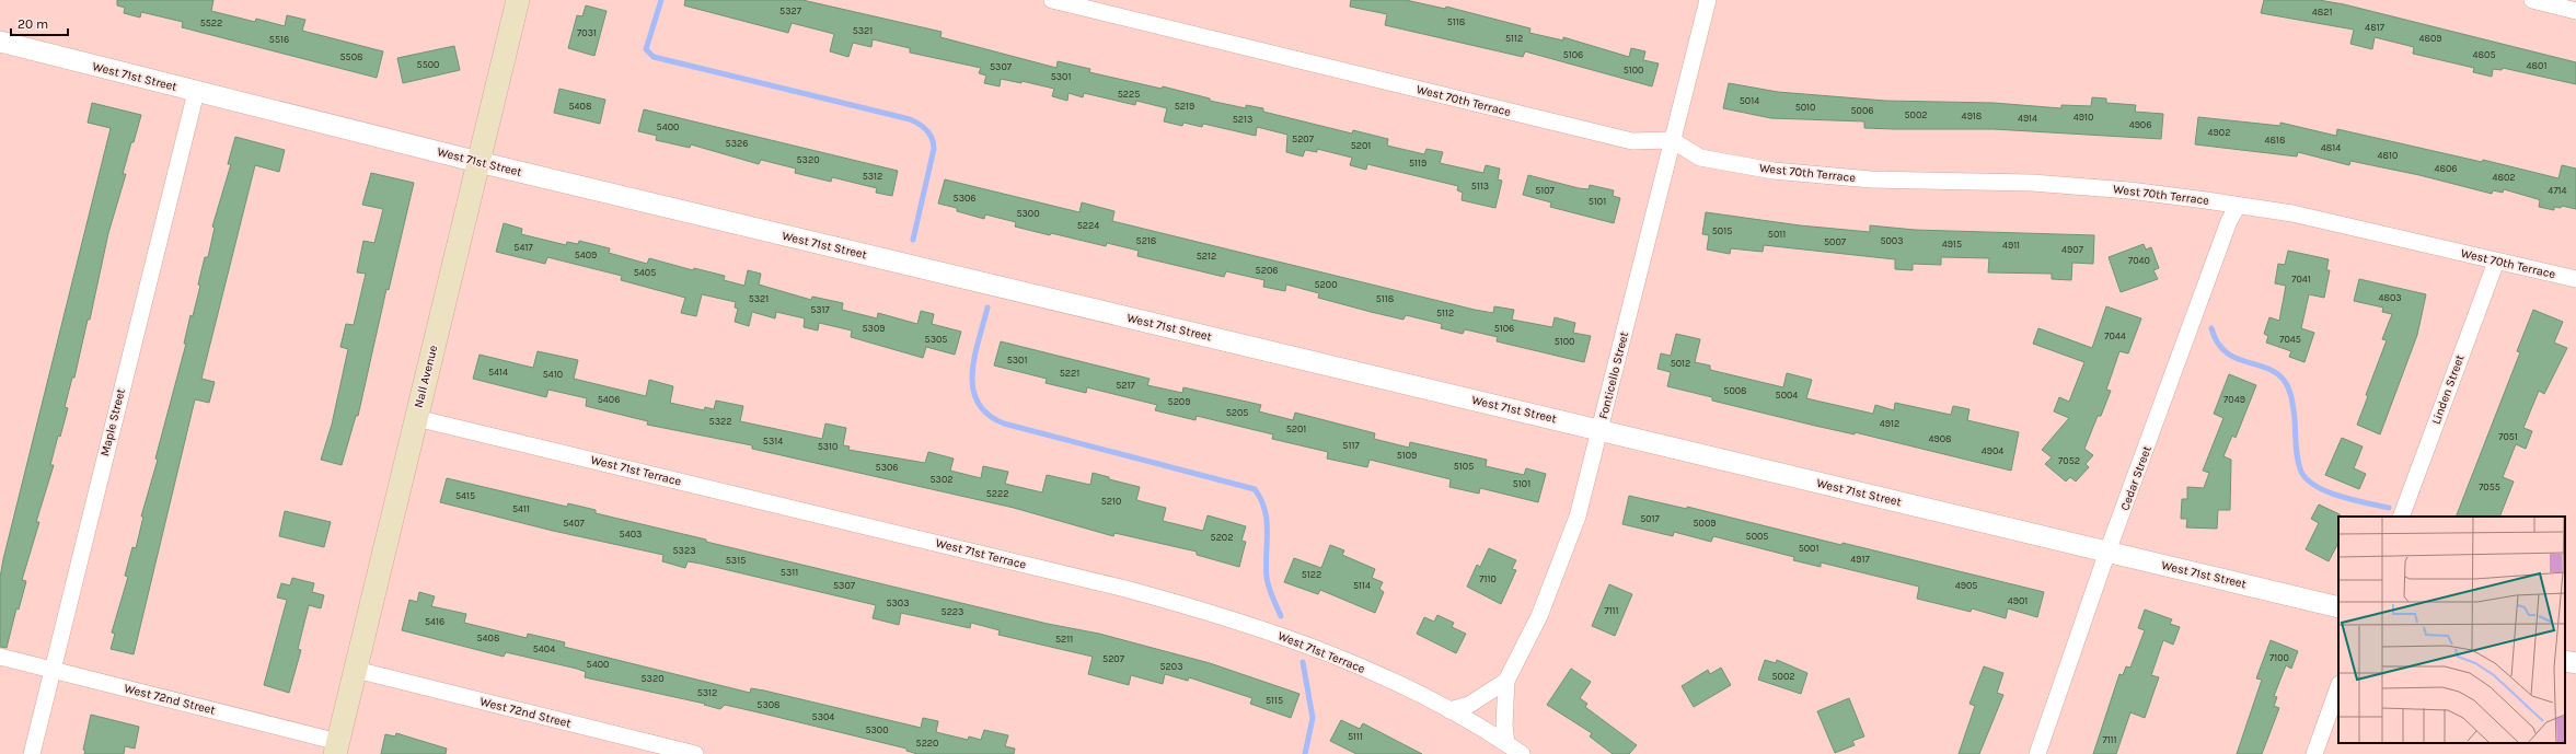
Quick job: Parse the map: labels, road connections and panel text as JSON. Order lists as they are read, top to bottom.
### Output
{
  "streets": {
    "main road": ["Nall Avenue"],
    "street": [
      "West 71st Street",
      "West 70th Terrace",
      "Fonticello Street",
      "Linden Street",
      "Maple Street",
      "West 71st Terrace",
      "Cedar Street",
      "West 72nd Street"
    ]
  },
  "crossings": [
    ["West 71st Street", "Fonticello Street"],
    ["West 71st Street", "Nall Avenue"],
    ["West 71st Street", "Maple Street"],
    ["West 71st Street", "Cedar Street"],
    ["West 70th Terrace", "Fonticello Street"],
    ["West 70th Terrace", "Linden Street"],
    ["West 70th Terrace", "Cedar Street"],
    ["Fonticello Street", "West 71st Terrace"],
    ["Nall Avenue", "West 71st Terrace"],
    ["Nall Avenue", "West 72nd Street"],
    ["Maple Street", "West 72nd Street"]
  ],
  "house_numbers": [
    "5327",
    "4821",
    "5118",
    "5522",
    "4817",
    "5321",
    "7031",
    "5112",
    "4809",
    "5516",
    "5106",
    "4805",
    "5508",
    "5500",
    "4801",
    "5307",
    "5100",
    "5301",
    "5225",
    "5014",
    "5408",
    "5219",
    "5010",
    "5006",
    "5002",
    "4918",
    "4910",
    "4914",
    "5213",
    "4906",
    "5400",
    "4902",
    "5207",
    "4818",
    "5326",
    "5201",
    "4814",
    "4810",
    "5320",
    "5119",
    "4806",
    "5312",
    "4802",
    "5113",
    "5107",
    "4714",
    "5306",
    "5101",
    "5300",
    "5224",
    "5015",
    "5011",
    "5218",
    "5003",
    "5007",
    "4915",
    "4911",
    "5417",
    "4907",
    "5409",
    "5212",
    "7040",
    "5206",
    "5405",
    "7041",
    "5200",
    "4803",
    "5321",
    "5118",
    "5317",
    "5112",
    "5309",
    "5106",
    "7044",
    "5305",
    "7045",
    "5100",
    "5301",
    "5012",
    "5414",
    "5221",
    "5410",
    "5217",
    "5008",
    "5004",
    "5406",
    "7049",
    "5209",
    "5205",
    "5322",
    "4912",
    "5201",
    "7051",
    "4908",
    "5314",
    "5117",
    "5310",
    "4904",
    "5109",
    "7052",
    "5105",
    "5306",
    "5302",
    "5101",
    "7055",
    "5222",
    "5415",
    "5210",
    "5411",
    "5017",
    "5407",
    "5009",
    "5403",
    "5005",
    "5202",
    "5001",
    "5323",
    "4917",
    "5315",
    "5311",
    "5122",
    "7110",
    "5307",
    "5114",
    "4905",
    "4901",
    "5303",
    "7111",
    "5223",
    "5416",
    "5408",
    "5211",
    "5404",
    "7100",
    "5207",
    "5400",
    "5203",
    "5002",
    "5320",
    "5312",
    "5115",
    "5308",
    "5304",
    "5300",
    "5111",
    "7111",
    "5220"
  ],
  "scale_bar": "20 m"
}
